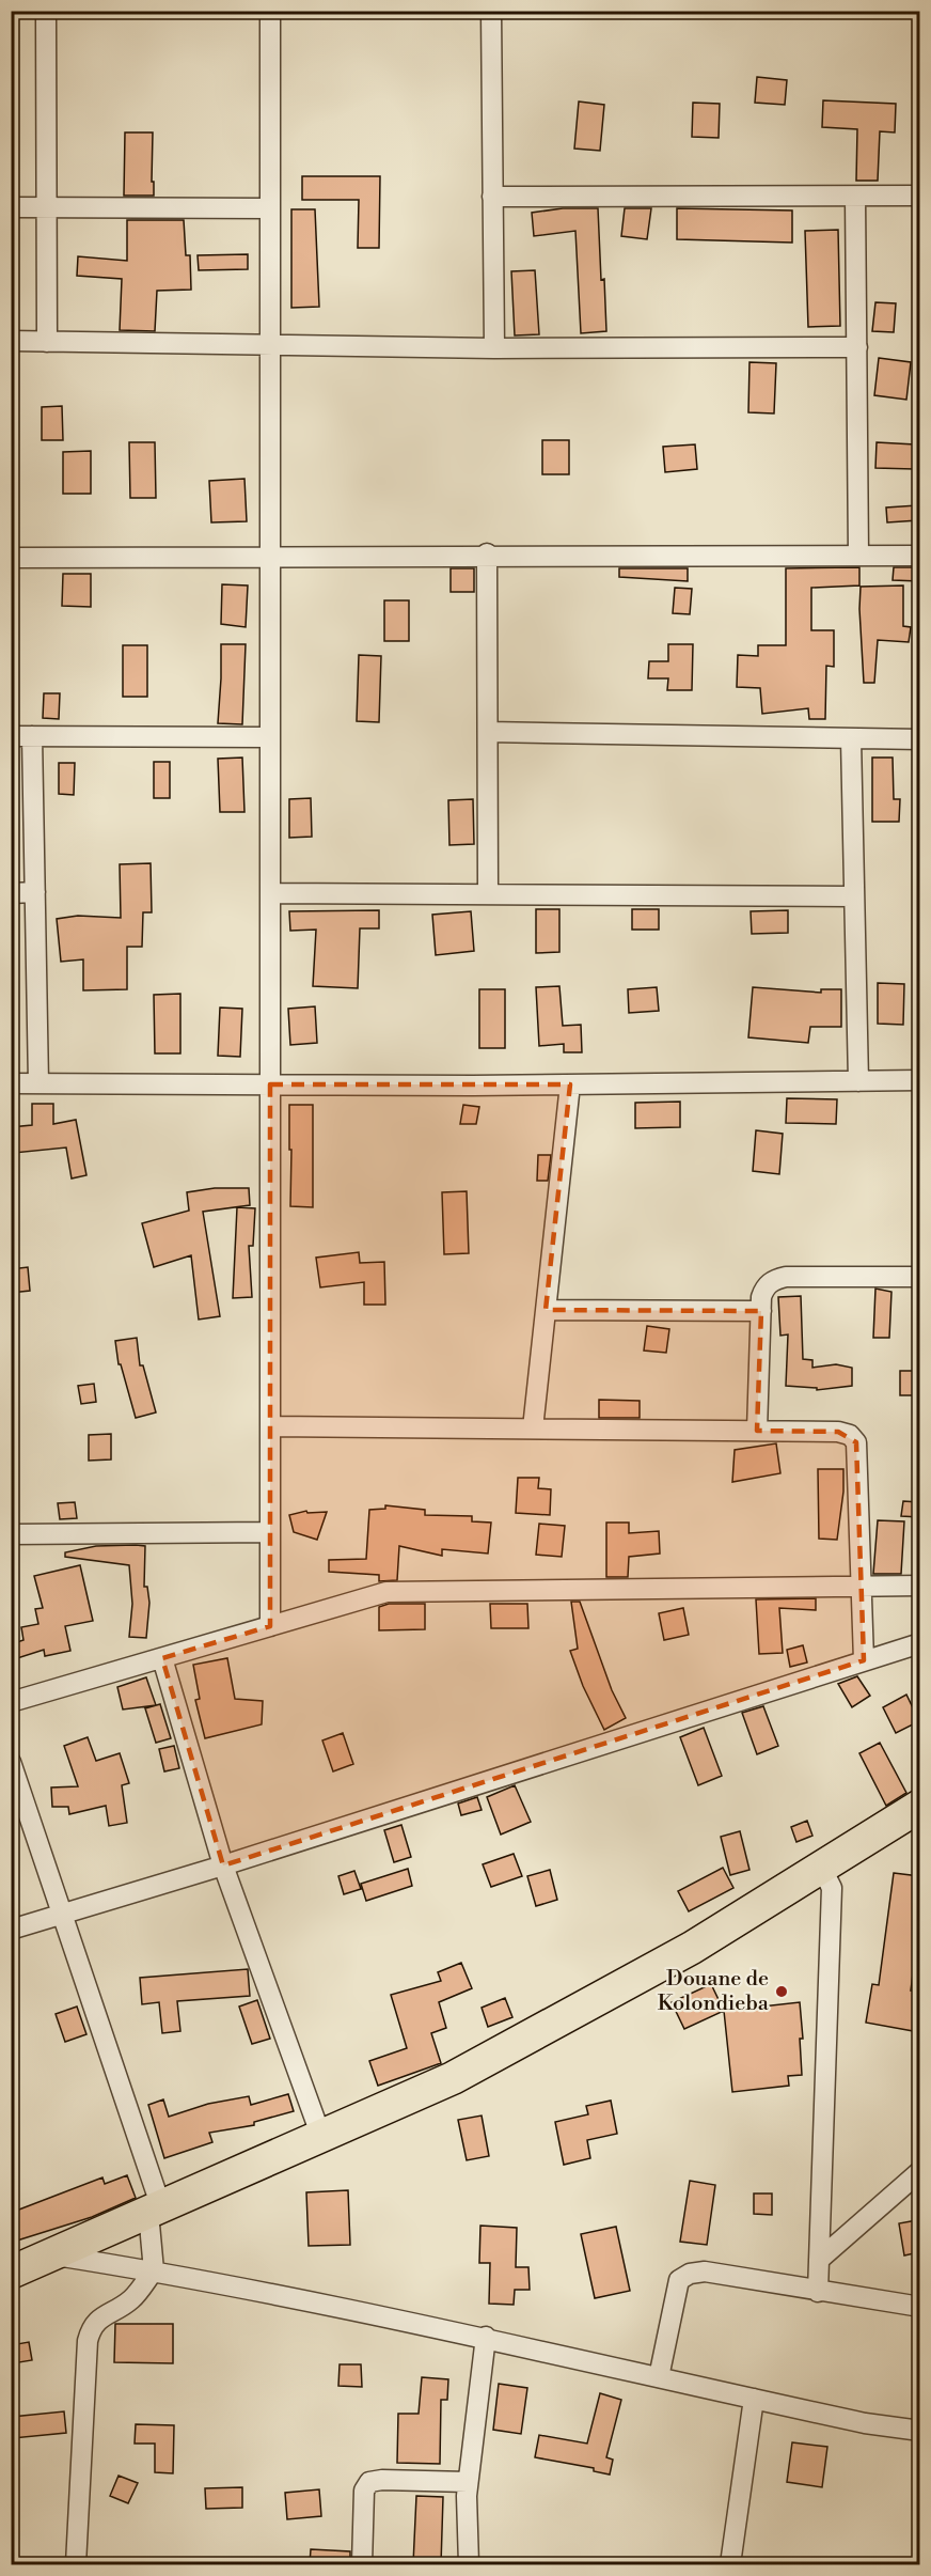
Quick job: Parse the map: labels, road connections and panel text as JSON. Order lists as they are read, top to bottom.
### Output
{
  "places": ["Douane de Kolondieba"]
}
